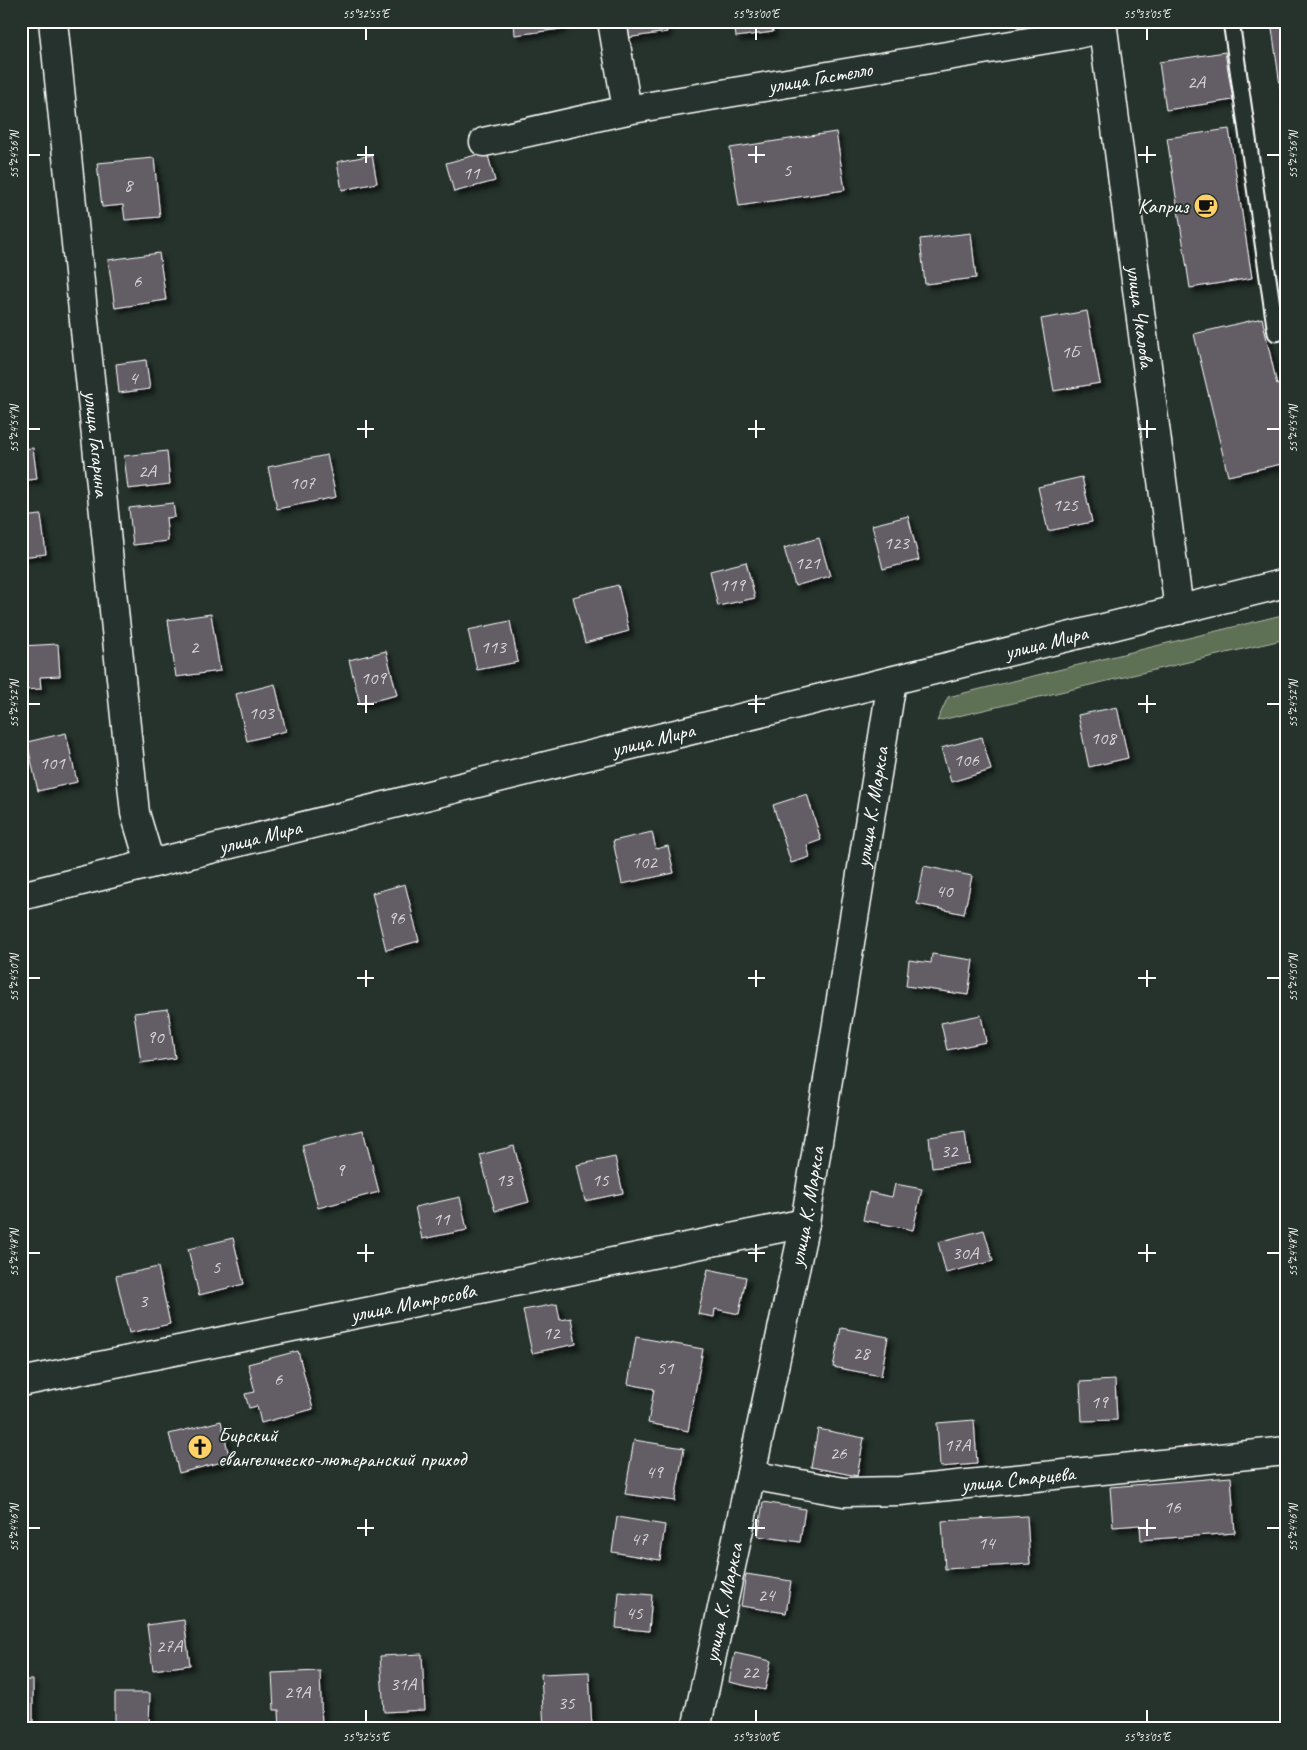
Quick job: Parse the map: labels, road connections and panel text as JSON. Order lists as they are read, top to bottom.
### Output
{
  "streets": {
    "street": [
      "улица Гастелло",
      "улица Чкалова",
      "улица Гагарина",
      "улица Мира",
      "улица К. Маркса",
      "улица Матросова",
      "улица Старцева"
    ]
  },
  "crossings": [
    ["улица Гастелло", "улица Чкалова"],
    ["улица Чкалова", "улица Мира"],
    ["улица Гагарина", "улица Мира"],
    ["улица Мира", "улица К. Маркса"],
    ["улица К. Маркса", "улица Матросова"],
    ["улица К. Маркса", "улица Старцева"]
  ],
  "places": {
    "cafe": ["Каприз"],
    "church": ["Бирский евангелическо-лютеранский приход"]
  },
  "house_numbers": [
    "2А",
    "5",
    "11",
    "8",
    "6",
    "1Б",
    "4",
    "2А",
    "107",
    "125",
    "123",
    "121",
    "119",
    "2",
    "113",
    "109",
    "103",
    "108",
    "106",
    "101",
    "102",
    "40",
    "96",
    "90",
    "32",
    "9",
    "13",
    "15",
    "11",
    "30А",
    "5",
    "3",
    "12",
    "28",
    "51",
    "6",
    "19",
    "17А",
    "26",
    "49",
    "16",
    "47",
    "14",
    "24",
    "45",
    "27А",
    "22",
    "31А",
    "29А",
    "35"
  ],
  "coordinates": [
    "55°32'55\"E",
    "55°33'00\"E",
    "55°33'05\"E",
    "55°24'56\"N",
    "55°24'54\"N",
    "55°24'52\"N",
    "55°24'50\"N",
    "55°24'48\"N",
    "55°24'46\"N"
  ]
}
